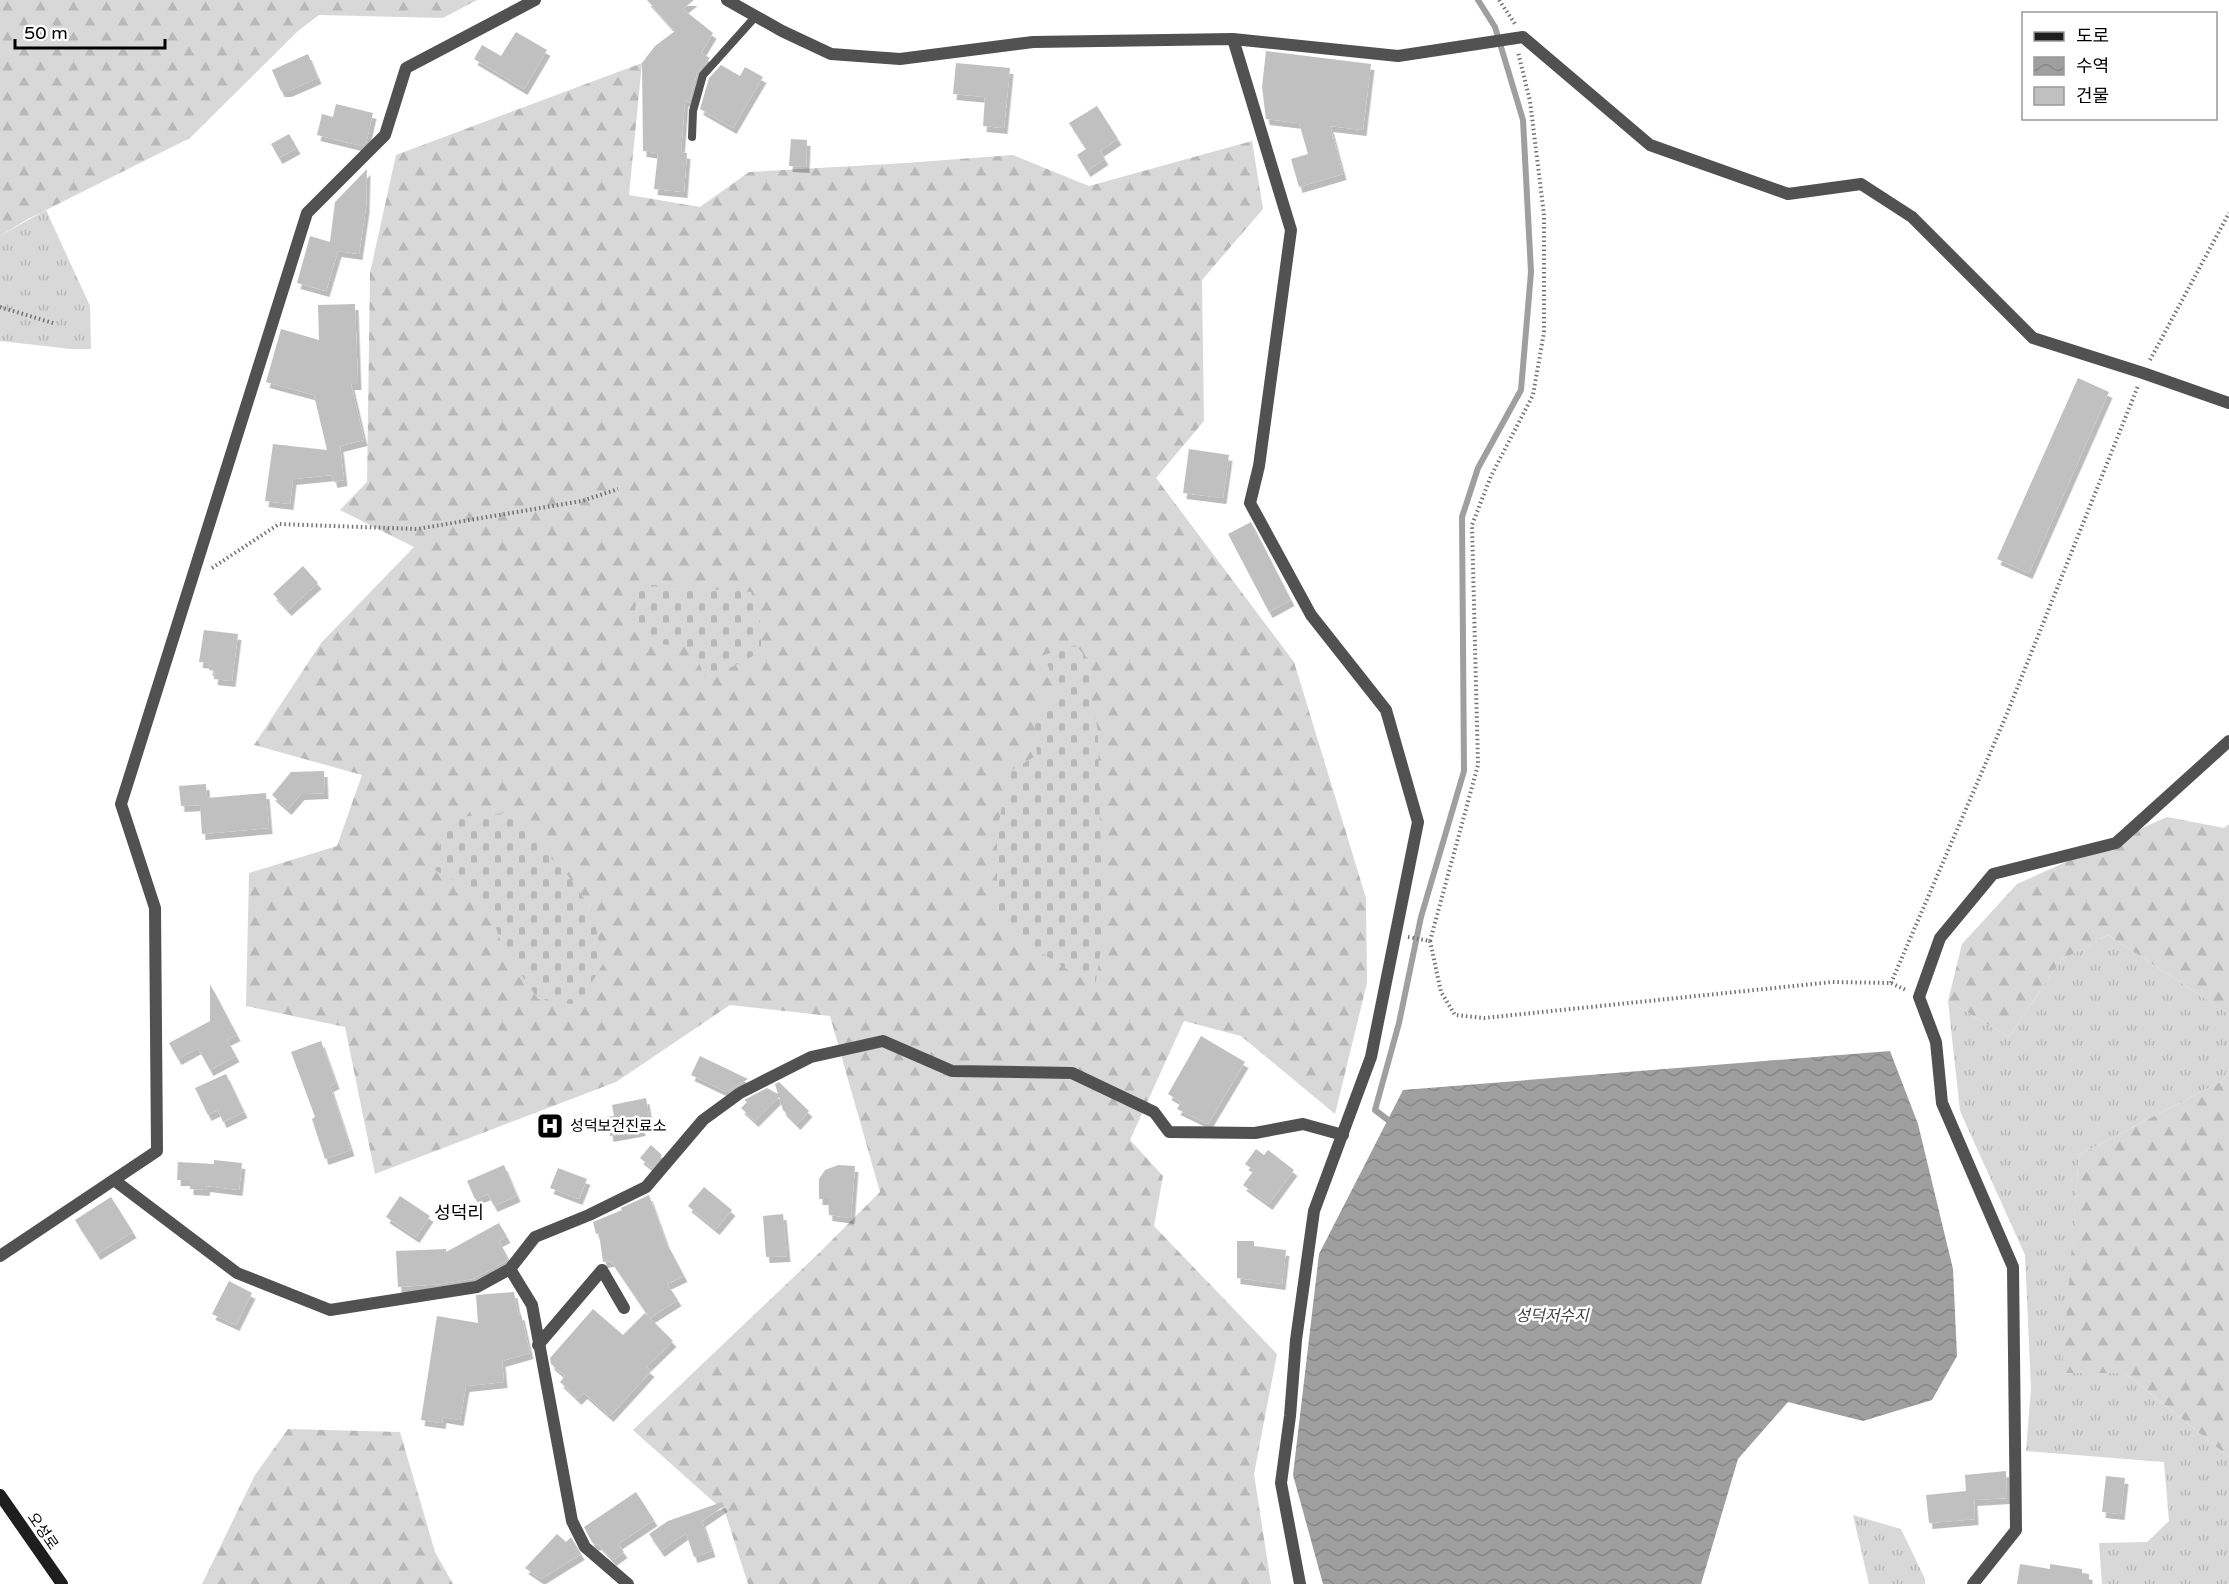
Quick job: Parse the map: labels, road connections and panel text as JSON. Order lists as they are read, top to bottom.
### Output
{
  "streets": {
    "main road": ["오성로"]
  },
  "districts": ["성덕리"],
  "water": ["성덕저수지"],
  "places": {
    "hospital": ["성덕보건진료소"]
  },
  "legend": ["도로", "수역", "건물"],
  "scale_bar": "50 m"
}
